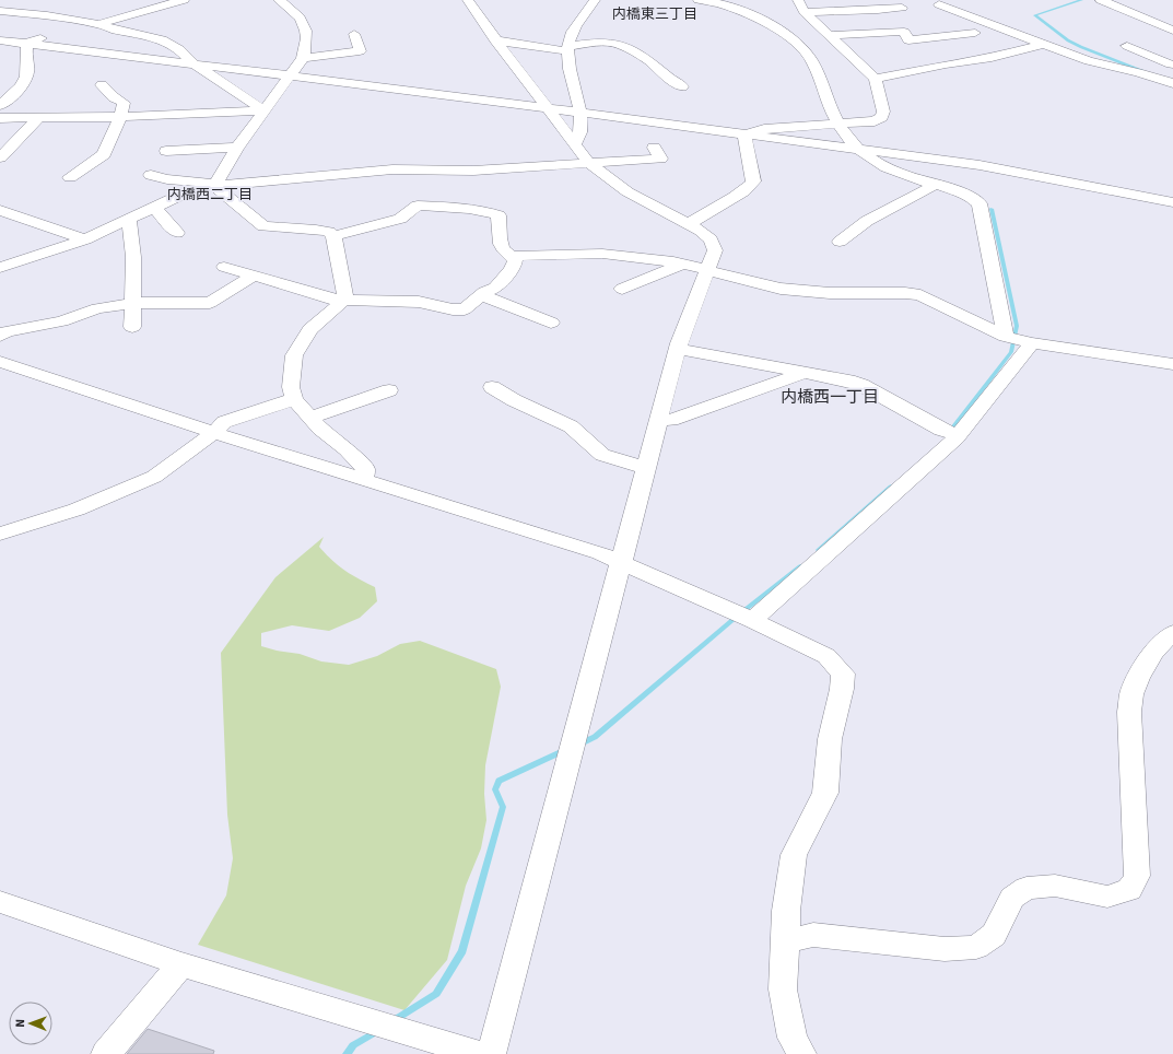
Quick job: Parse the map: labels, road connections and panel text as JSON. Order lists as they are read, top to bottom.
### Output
{
  "districts": ["内橋東三丁目", "内橋西二丁目", "内橋西一丁目"],
  "north": "left"
}
